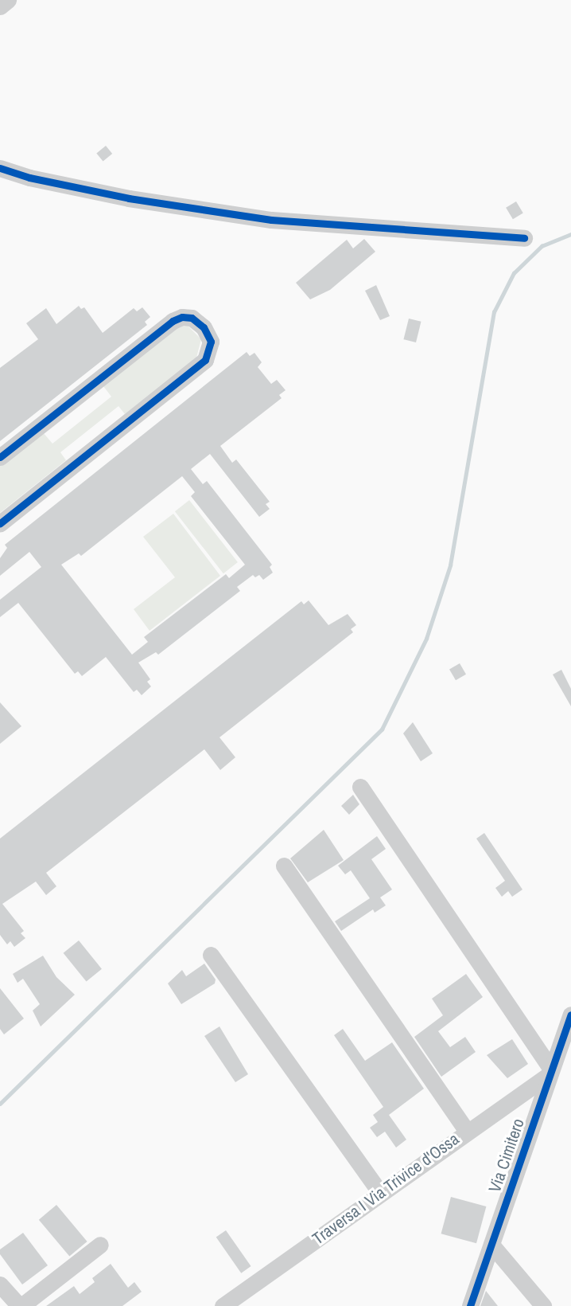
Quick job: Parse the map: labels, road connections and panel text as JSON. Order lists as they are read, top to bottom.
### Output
{
  "streets": {
    "street": ["Via Cimitero", "Traversa I Via Trivice d'Ossa"]
  },
  "crossings": [
    ["Via Cimitero", "Traversa I Via Trivice d'Ossa"]
  ]
}
